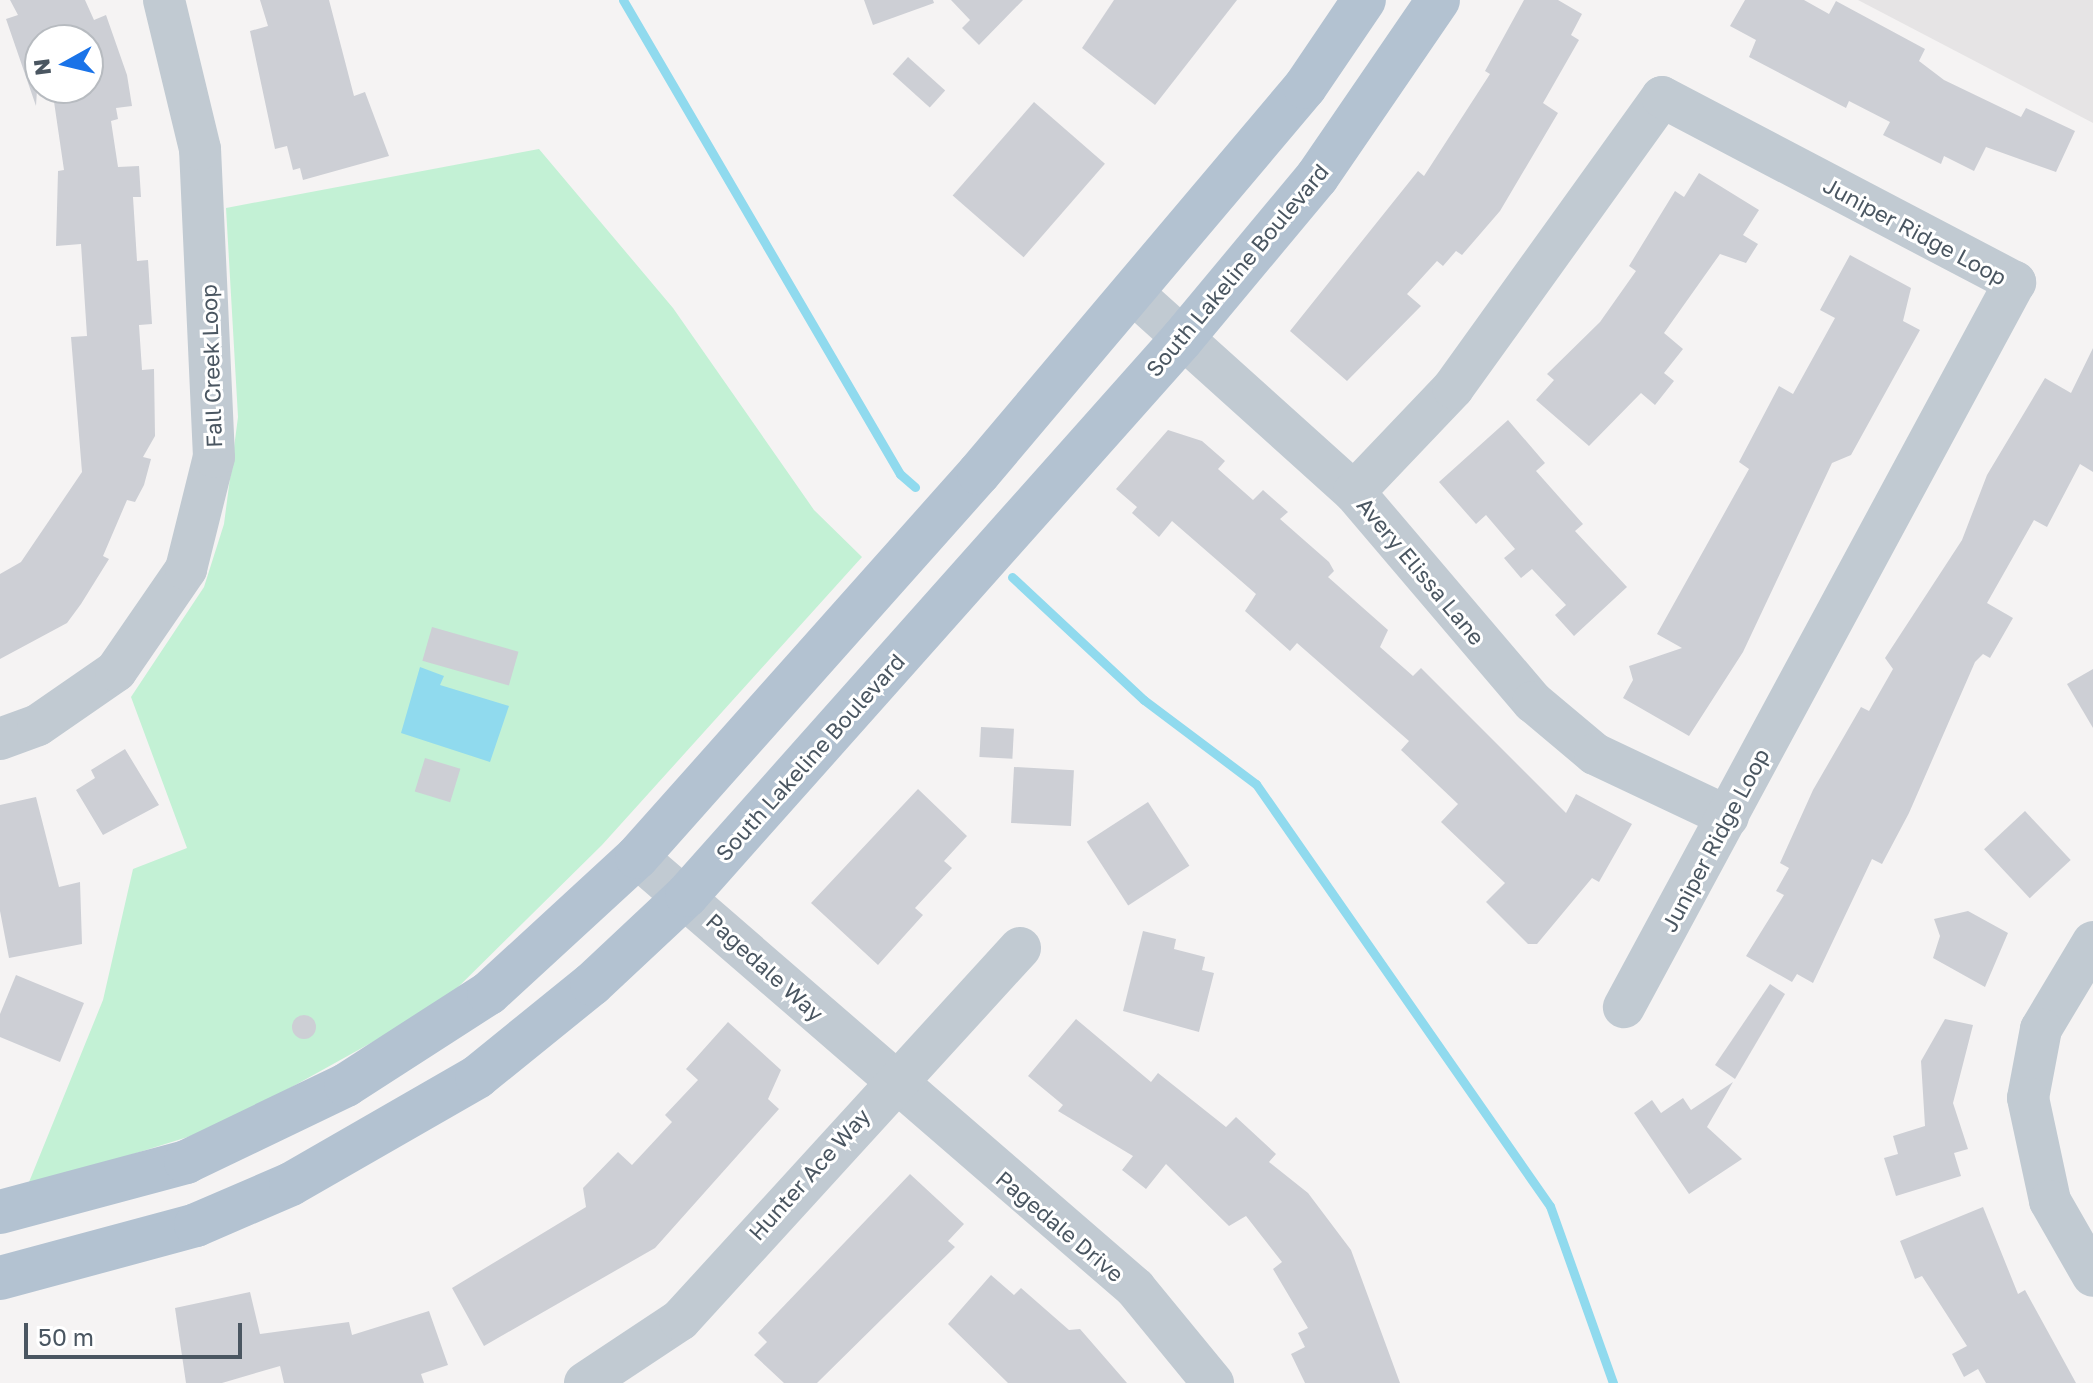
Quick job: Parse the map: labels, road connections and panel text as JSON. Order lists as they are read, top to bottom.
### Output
{
  "streets": {
    "main road": ["South Lakeline Boulevard"],
    "street": [
      "Juniper Ridge Loop",
      "Fall Creek Loop",
      "Avery Elissa Lane",
      "Pagedale Way",
      "Hunter Ace Way",
      "Pagedale Drive"
    ]
  },
  "crossings": [
    ["Juniper Ridge Loop", "Avery Elissa Lane"],
    ["South Lakeline Boulevard", "Avery Elissa Lane"],
    ["South Lakeline Boulevard", "Pagedale Way"],
    ["Pagedale Way", "Hunter Ace Way"],
    ["Pagedale Way", "Pagedale Drive"],
    ["Hunter Ace Way", "Pagedale Drive"]
  ],
  "scale_bar": "50 m",
  "north": "left"
}
